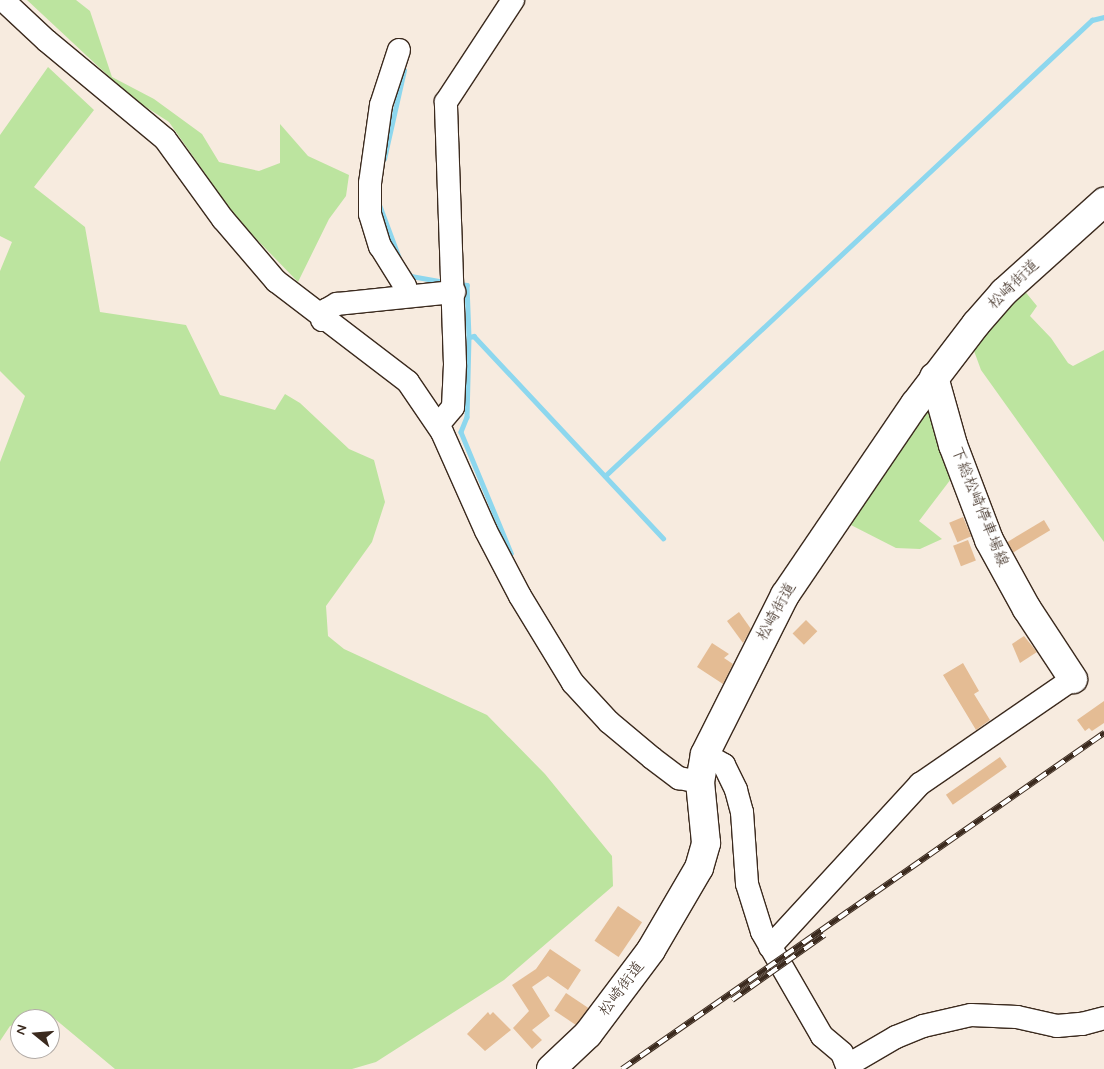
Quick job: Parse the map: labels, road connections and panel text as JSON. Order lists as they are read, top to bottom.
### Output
{
  "streets": {
    "main road": ["松崎街道", "下総松崎停車場線"]
  },
  "crossings": [
    ["松崎街道", "下総松崎停車場線"]
  ],
  "north": "left"
}
